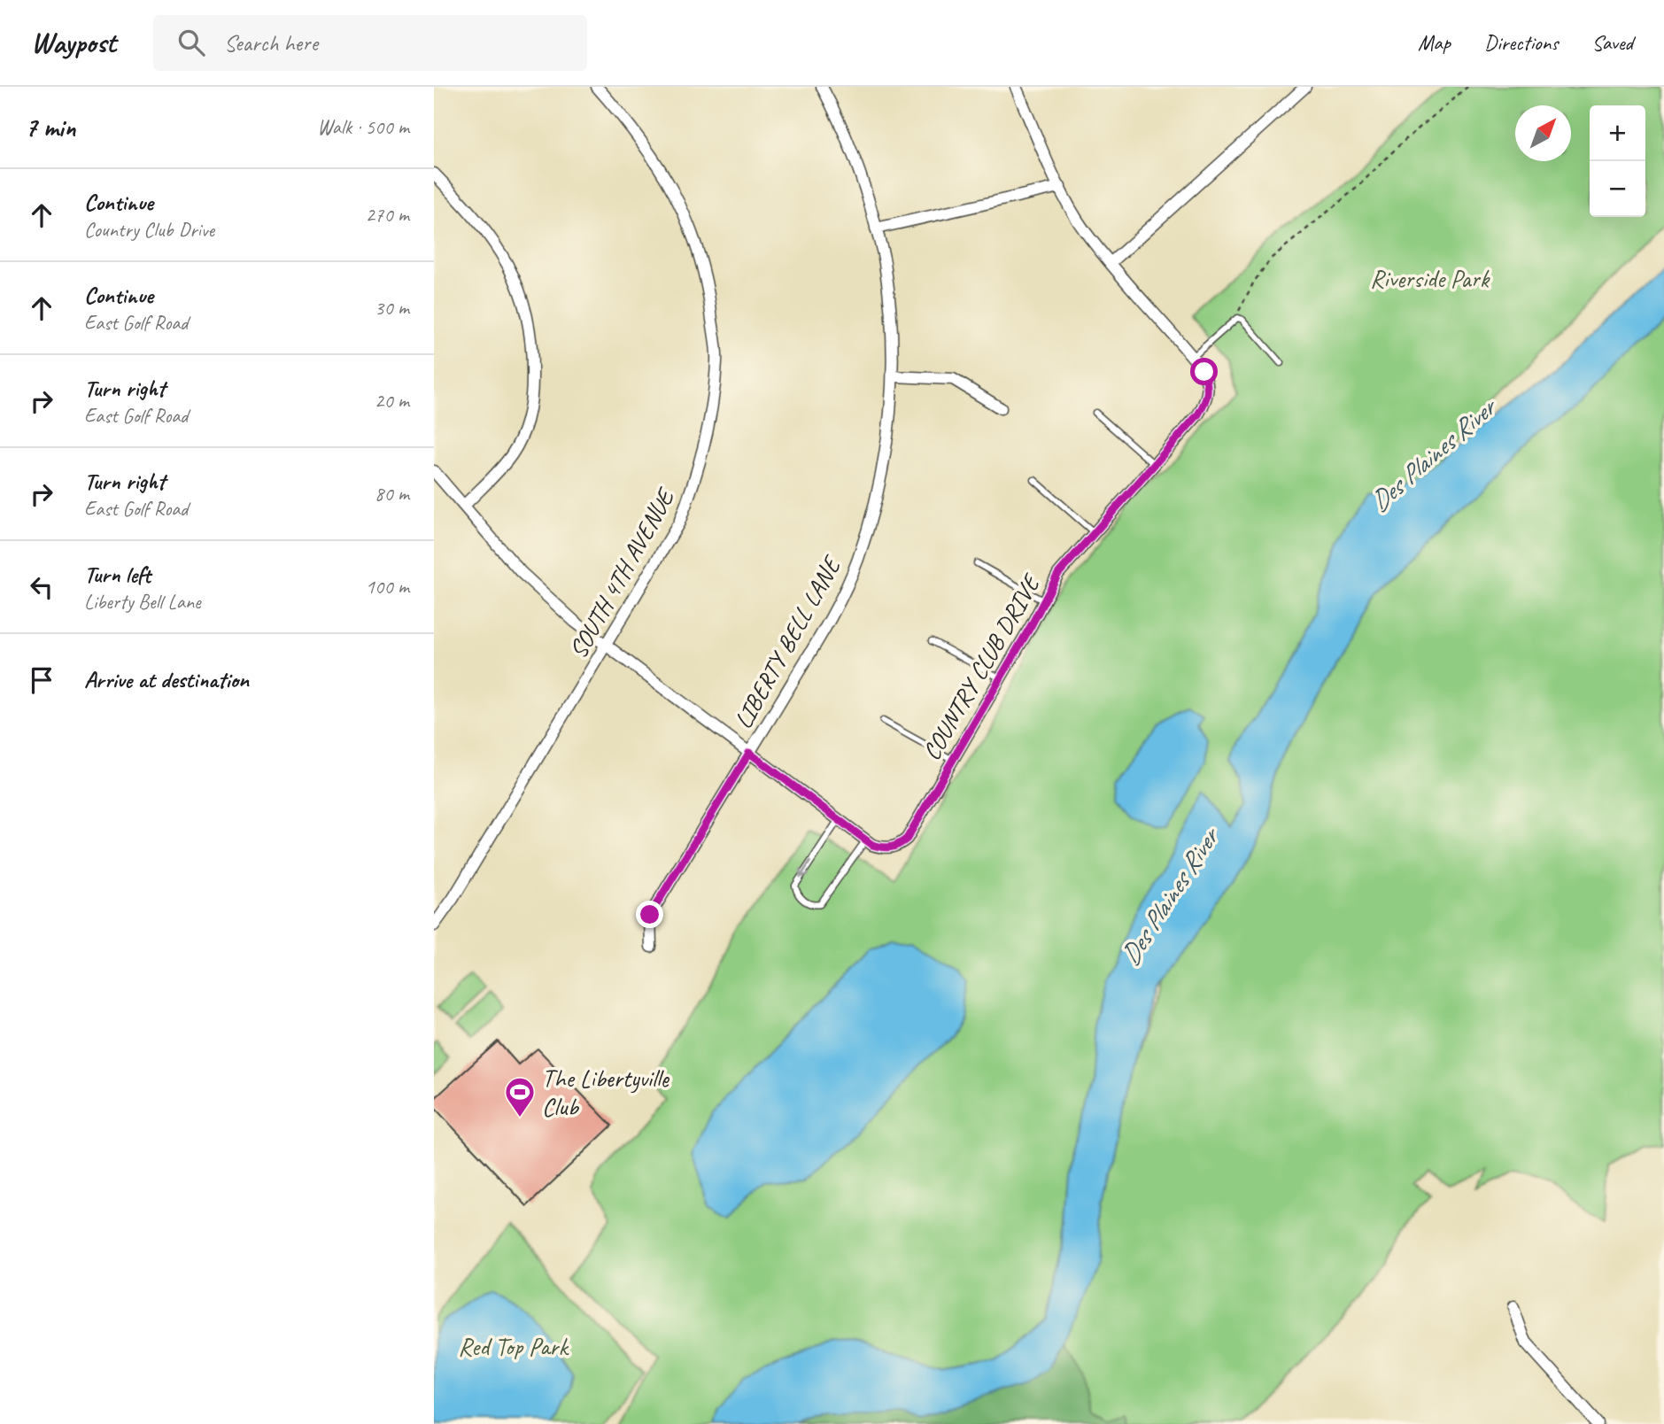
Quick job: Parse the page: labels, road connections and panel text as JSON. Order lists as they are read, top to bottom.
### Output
{
  "streets": {
    "street": ["SOUTH 4TH AVENUE", "LIBERTY BELL LANE", "COUNTRY CLUB DRIVE"]
  },
  "water": ["Des Plaines River"],
  "parks": ["Riverside Park", "Red Top Park"],
  "places": {
    "sports": ["The Libertyville Club"]
  },
  "north": "top right",
  "page": {
    "header": "Waypost",
    "search": "Search here",
    "nav": ["Map", "Directions", "Saved"],
    "heading": ["7 min", "Walk · 500 m"],
    "map_buttons": ["+", "−"],
    "list": [
      ["Continue", "Country Club Drive", "270 m"],
      ["Continue", "East Golf Road", "30 m"],
      ["Turn right", "East Golf Road", "20 m"],
      ["Turn right", "East Golf Road", "80 m"],
      ["Turn left", "Liberty Bell Lane", "100 m"],
      "Arrive at destination"
    ]
  }
}
